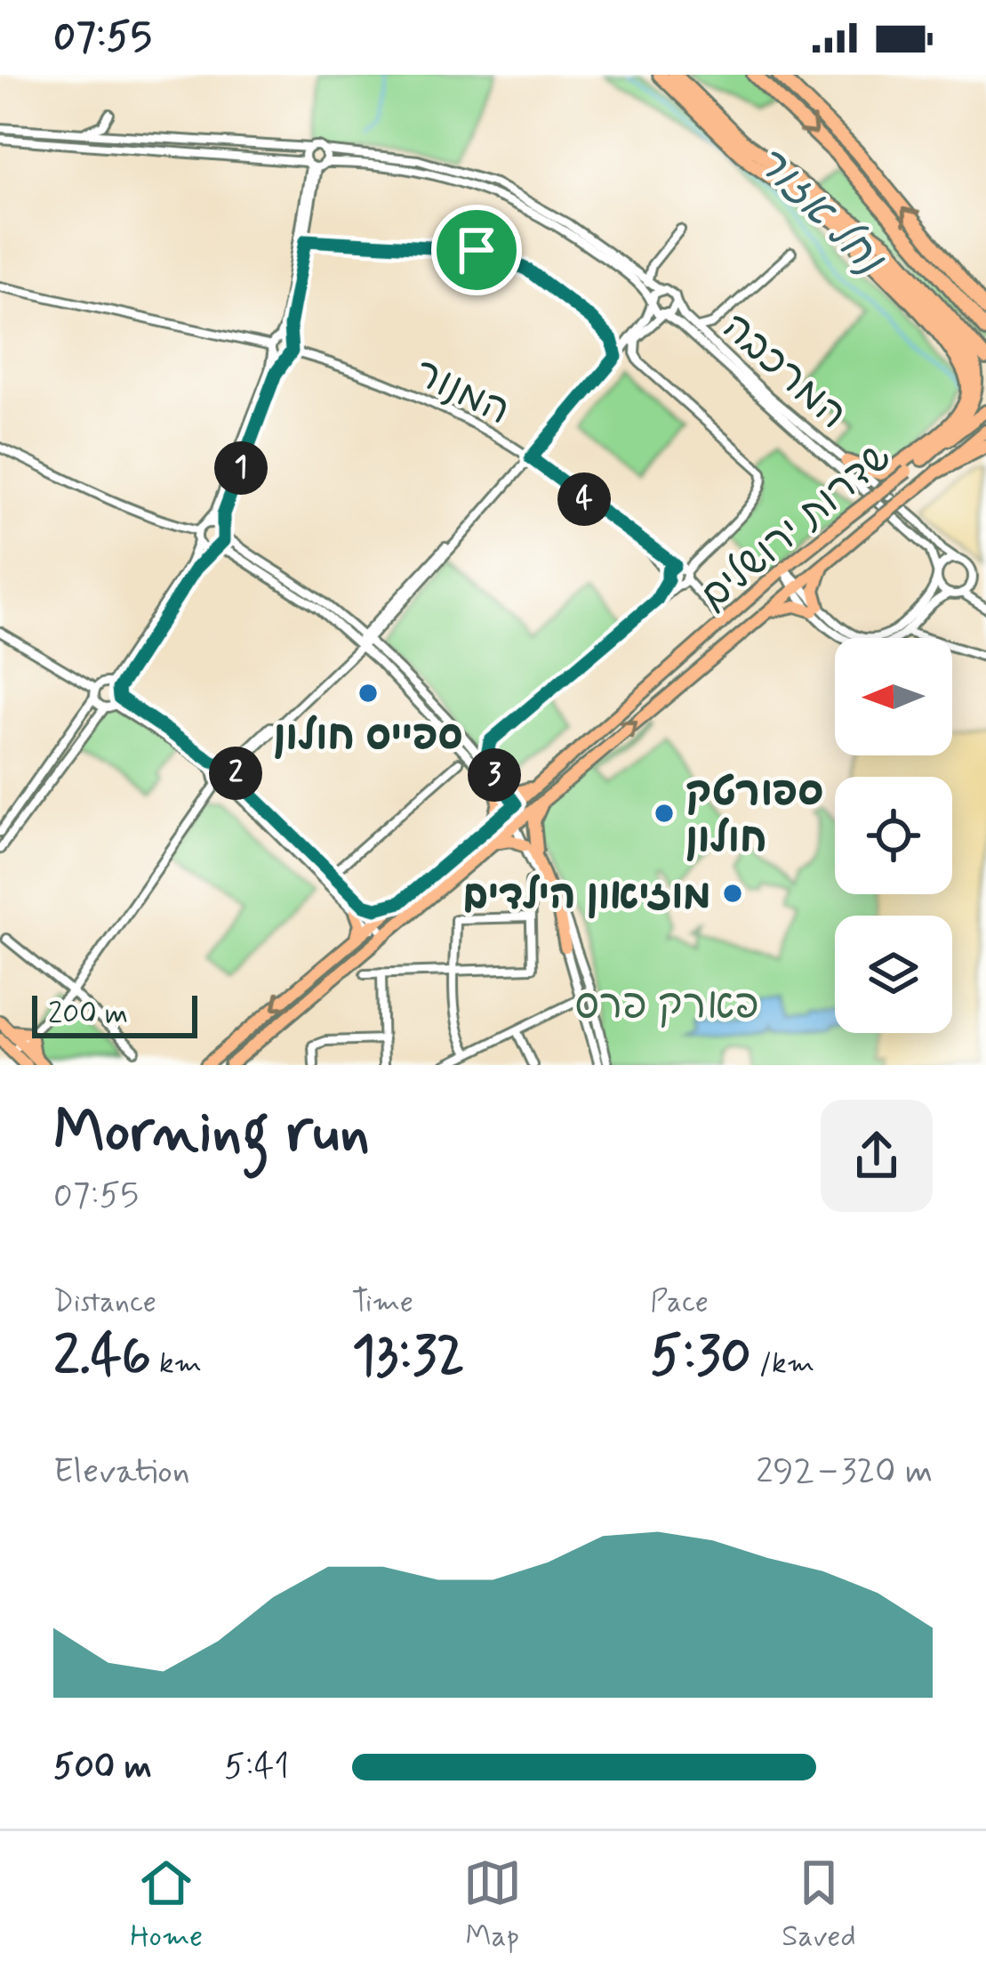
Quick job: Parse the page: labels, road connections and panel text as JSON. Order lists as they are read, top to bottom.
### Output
{
  "streets": {
    "main road": ["שדרות ירושלים"],
    "street": ["המרכבה", "המנור"]
  },
  "crossings": [
    ["המנור", "שדרות ירושלים"]
  ],
  "water": ["נחל אזור"],
  "parks": ["פארק פרס"],
  "places": ["ספייס חולון", "ספורטק חולון", "מוזיאון הילדים"],
  "scale_bar": "200 m",
  "north": "left",
  "page": {
    "status": "07:55",
    "pins": [
      "1",
      "4",
      "2",
      "3"
    ],
    "scale": "200 m",
    "heading": ["Morning run", "07:55"],
    "stats": [
      ["Distance", "2.46 km"],
      ["Time", "13:32"],
      ["Pace", "5:30 /km"]
    ],
    "chart": ["Elevation", "292–320 m"],
    "list": [
      {
        "name": "500 m",
        "note": "5:41"
      }
    ],
    "tabs": ["Home", "Map", "Saved"]
  }
}
